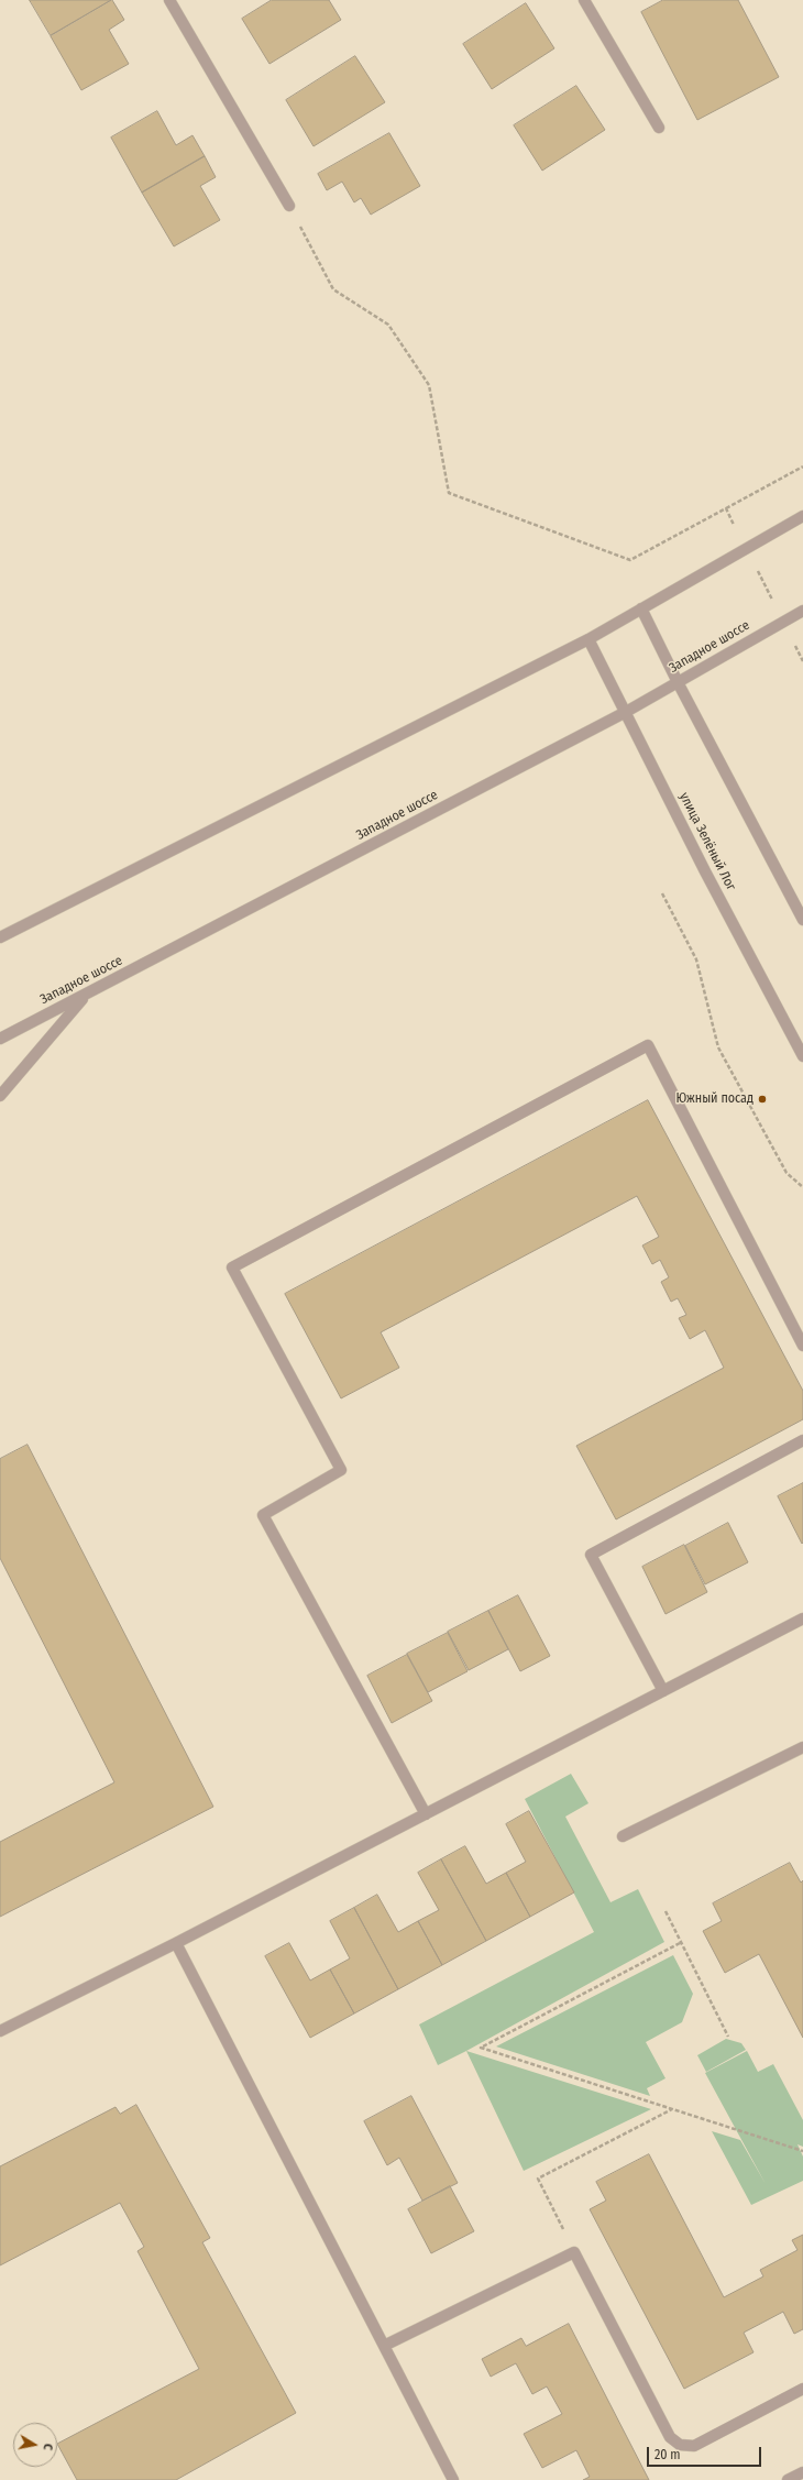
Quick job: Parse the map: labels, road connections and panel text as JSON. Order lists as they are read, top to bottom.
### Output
{
  "streets": {
    "street": ["Западное шоссе", "улица Зелёный Лог"]
  },
  "crossings": [
    ["Западное шоссе", "улица Зелёный Лог"]
  ],
  "places": ["Южный посад"],
  "scale_bar": "20 m",
  "north": "right"
}
